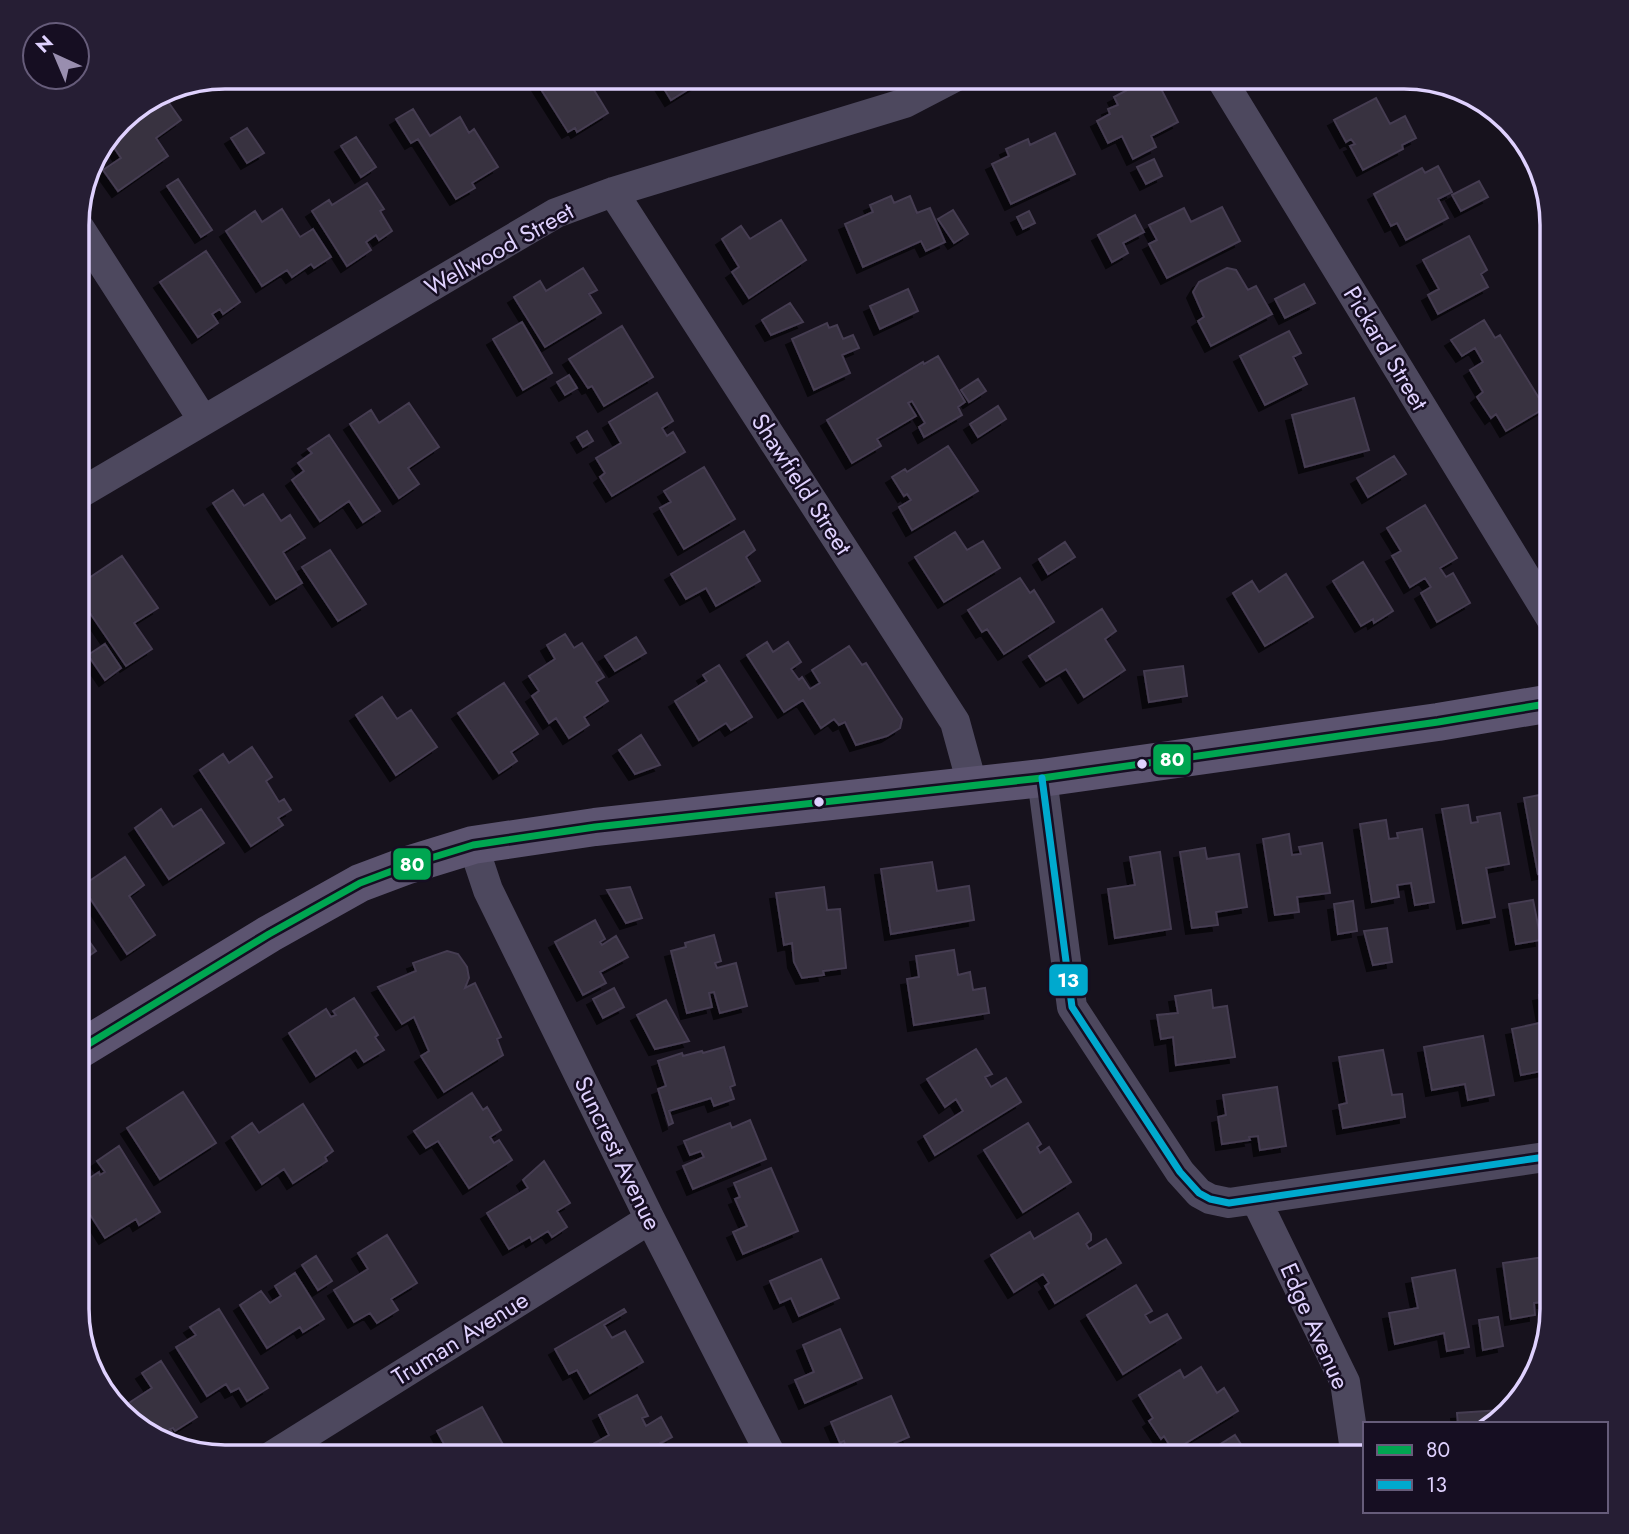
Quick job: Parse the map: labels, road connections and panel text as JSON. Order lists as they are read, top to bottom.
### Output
{
  "streets": {
    "street": [
      "Wellwood Street",
      "Pickard Street",
      "Shawfield Street",
      "Suncrest Avenue",
      "Edge Avenue",
      "Truman Avenue"
    ]
  },
  "crossings": [
    ["Wellwood Street", "Shawfield Street"],
    ["Suncrest Avenue", "Truman Avenue"]
  ],
  "lines": ["transit line 80", "transit line 13"],
  "legend": ["80", "13"],
  "north": "top left"
}
